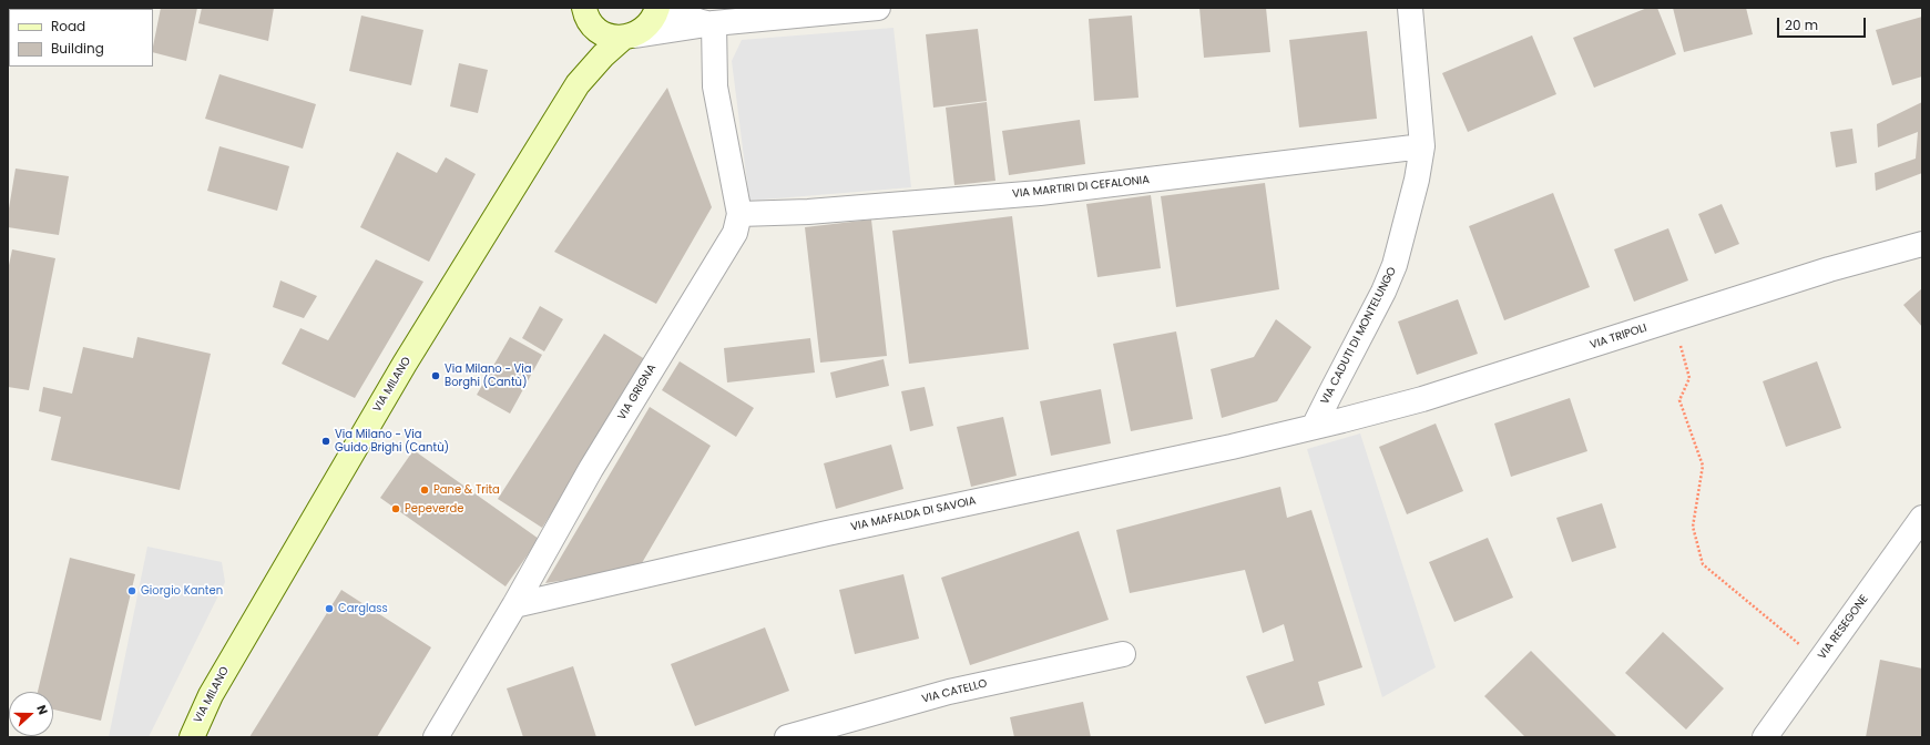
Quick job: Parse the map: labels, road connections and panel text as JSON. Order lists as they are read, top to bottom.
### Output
{
  "streets": {
    "main road": ["VIA MILANO"],
    "street": [
      "VIA MARTIRI DI CEFALONIA",
      "VIA CADUTI DI MONTELUNGO",
      "VIA TRIPOLI",
      "VIA GRIGNA",
      "VIA MAFALDA DI SAVOIA",
      "VIA RESEGONE",
      "VIA CATELLO"
    ]
  },
  "crossings": [
    ["VIA MARTIRI DI CEFALONIA", "VIA CADUTI DI MONTELUNGO"],
    ["VIA MARTIRI DI CEFALONIA", "VIA GRIGNA"],
    ["VIA CADUTI DI MONTELUNGO", "VIA TRIPOLI"],
    ["VIA CADUTI DI MONTELUNGO", "VIA MAFALDA DI SAVOIA"],
    ["VIA TRIPOLI", "VIA MAFALDA DI SAVOIA"],
    ["VIA GRIGNA", "VIA MAFALDA DI SAVOIA"]
  ],
  "places": [
    "Via Milano - Via Borghi (Cantù)",
    "Via Milano - Via Guido Brighi (Cantù)",
    "Pane & Trita",
    "Pepeverde",
    "Giorgio Kanten",
    "Carglass"
  ],
  "legend": ["Road", "Building"],
  "scale_bar": "20 m",
  "north": "right"
}
